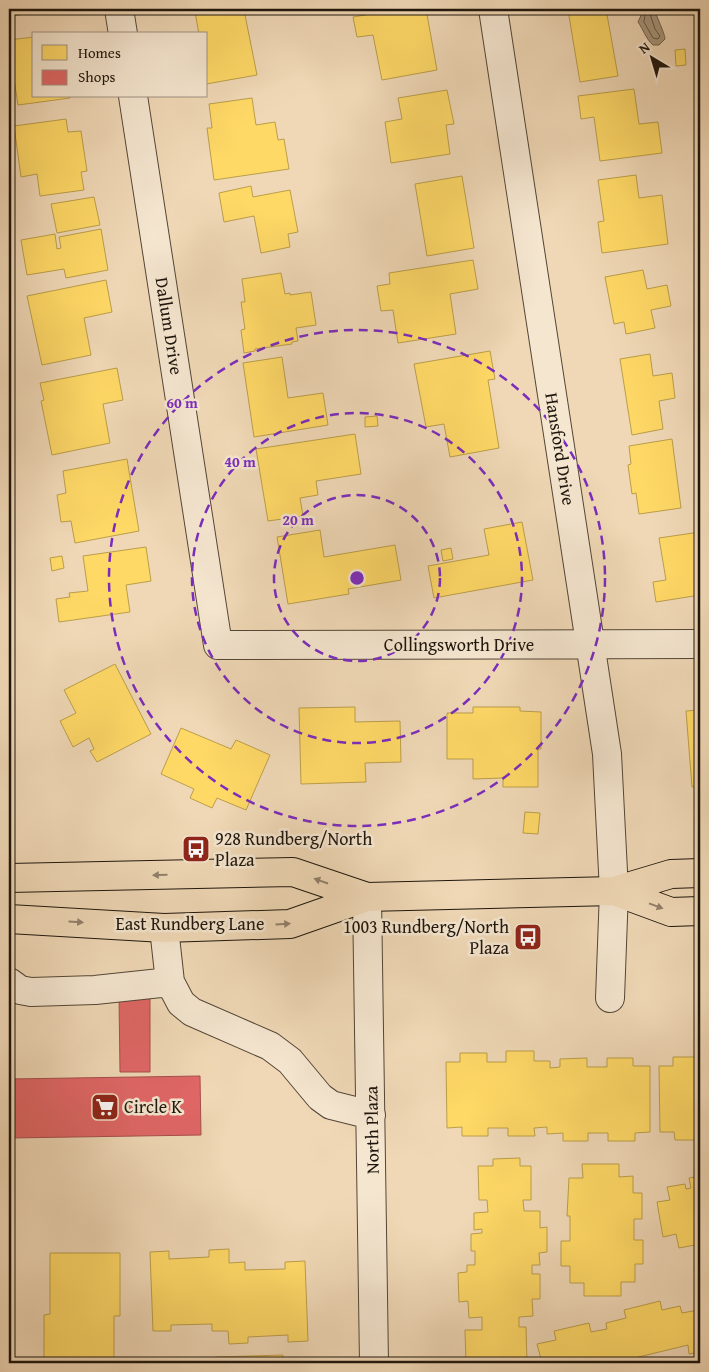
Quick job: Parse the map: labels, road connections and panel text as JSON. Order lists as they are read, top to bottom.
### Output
{
  "streets": {
    "main road": ["East Rundberg Lane"],
    "street": [
      "Dallum Drive",
      "Hansford Drive",
      "Collingsworth Drive",
      "North Plaza"
    ]
  },
  "crossings": [
    ["Dallum Drive", "Collingsworth Drive"],
    ["Hansford Drive", "Collingsworth Drive"],
    ["Hansford Drive", "East Rundberg Lane"],
    ["East Rundberg Lane", "North Plaza"]
  ],
  "places": {
    "bus stop": ["928 Rundberg/North Plaza", "1003 Rundberg/North Plaza"],
    "supermarket": ["Circle K"]
  },
  "legend": ["Homes", "Shops"],
  "north": "top left",
  "rings": ["60 m", "40 m", "20 m"]
}
